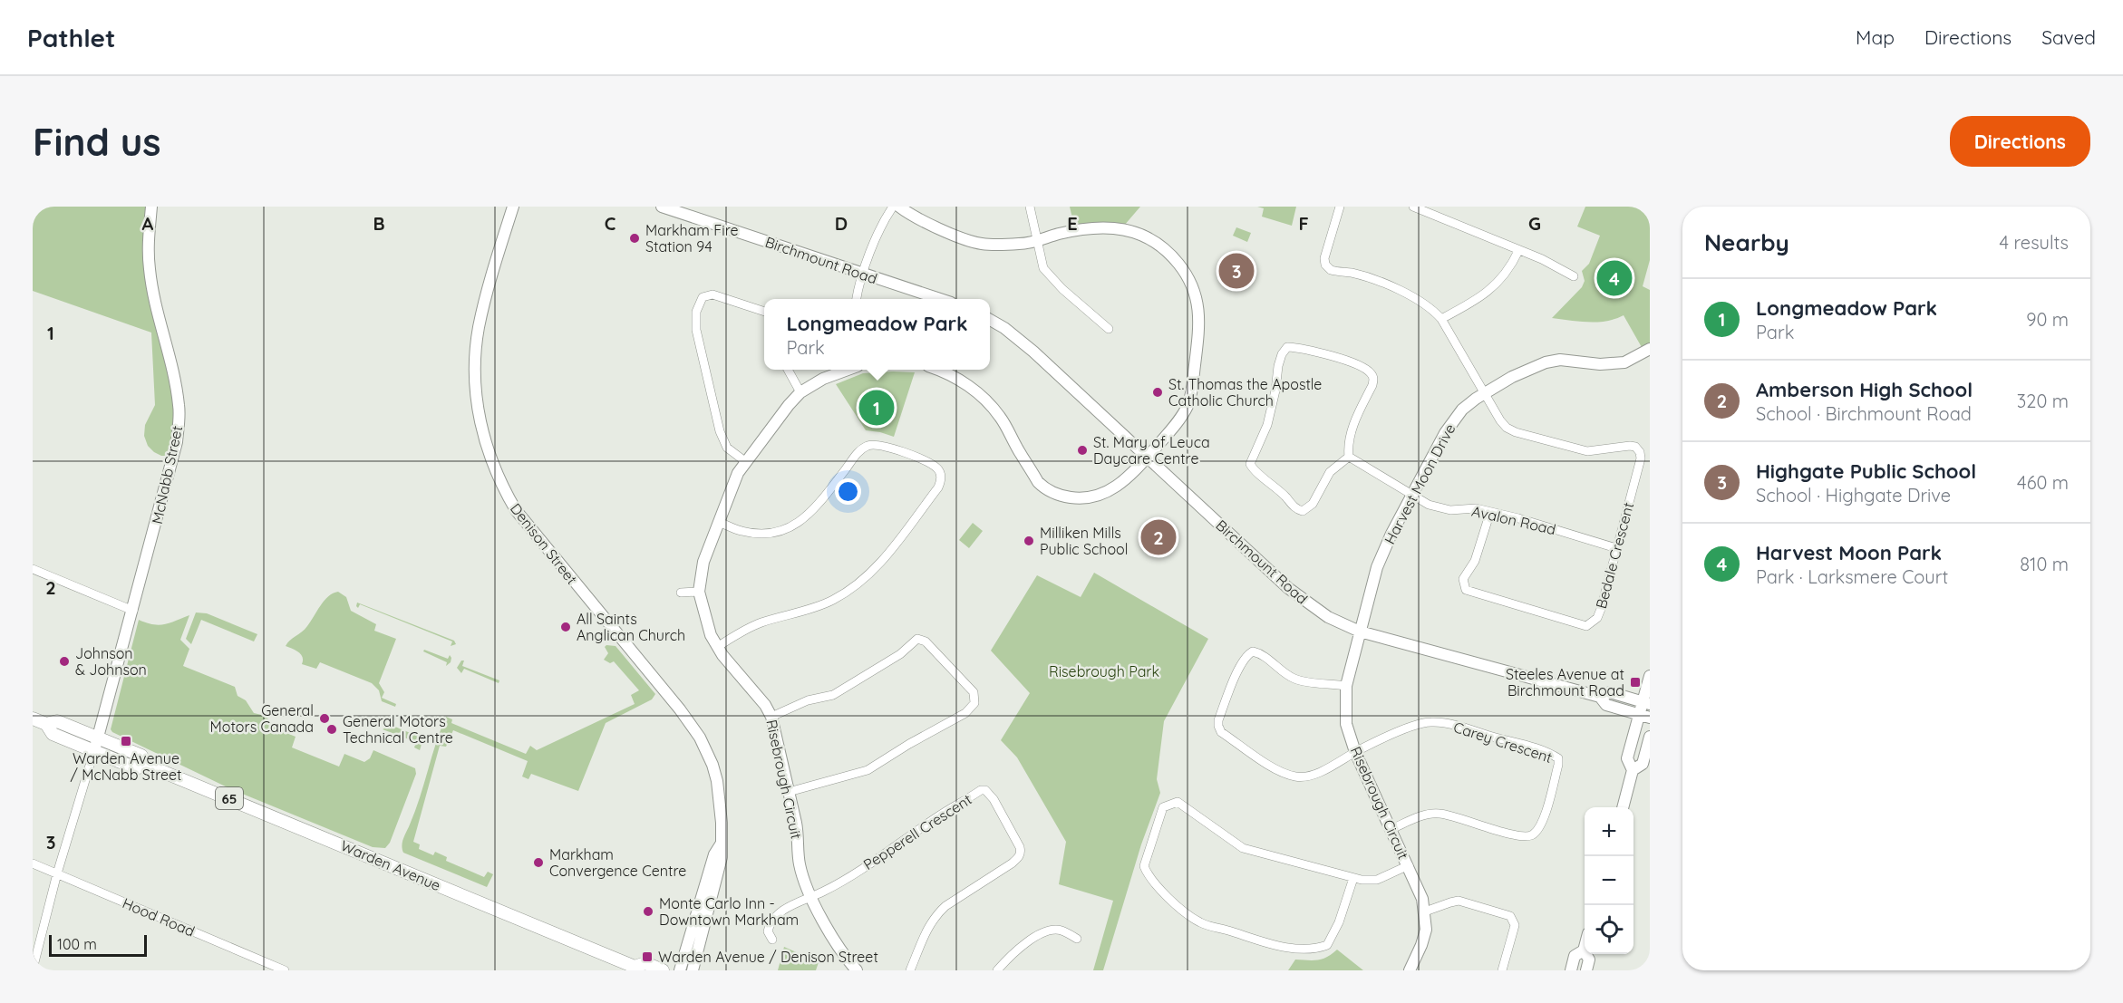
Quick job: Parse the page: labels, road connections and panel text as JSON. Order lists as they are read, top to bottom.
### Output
{
  "streets": {
    "main road": ["65", "Warden Avenue"],
    "street": [
      "Birchmount Road",
      "McNabb Street",
      "Harvest Moon Drive",
      "Avalon Road",
      "Denison Street",
      "Bedale Crescent",
      "Carey Crescent",
      "Risebrough Circuit",
      "Pepperell Crescent",
      "Hood Road"
    ]
  },
  "crossings": [
    ["Birchmount Road", "Harvest Moon Drive"],
    ["Birchmount Road", "Risebrough Circuit"],
    ["McNabb Street", "Warden Avenue"],
    ["Harvest Moon Drive", "Avalon Road"],
    ["Harvest Moon Drive", "Bedale Crescent"],
    ["Harvest Moon Drive", "Risebrough Circuit"],
    ["Avalon Road", "Bedale Crescent"],
    ["Carey Crescent", "Risebrough Circuit"],
    ["Risebrough Circuit", "Pepperell Crescent"]
  ],
  "parks": ["Risebrough Park"],
  "places": {
    "other": [
      "Markham Fire Station 94",
      "St. Thomas the Apostle Catholic Church",
      "St. Mary of Leuca Daycare Centre",
      "Milliken Mills Public School",
      "All Saints Anglican Church",
      "Johnson & Johnson",
      "General Motors Canada",
      "General Motors Technical Centre",
      "Markham Convergence Centre",
      "Monte Carlo Inn - Downtown Markham"
    ],
    "transit": ["Steeles Avenue at Birchmount Road", "Warden Avenue / McNabb Street", "Warden Avenue / Denison Street"]
  },
  "scale_bar": "100 m",
  "page": {
    "header": "Pathlet",
    "nav": ["Map", "Directions", "Saved"],
    "buttons": "Directions",
    "title": "Find us",
    "heading": ["Nearby", "4 results"],
    "pins": [
      "3",
      "4",
      "1",
      "2"
    ],
    "list": [
      {
        "mark": "1",
        "name": "Longmeadow Park",
        "note": "Park",
        "value": "90 m"
      },
      {
        "mark": "2",
        "name": "Amberson High School",
        "note": "School · Birchmount Road",
        "value": "320 m"
      },
      {
        "mark": "3",
        "name": "Highgate Public School",
        "note": "School · Highgate Drive",
        "value": "460 m"
      },
      {
        "mark": "4",
        "name": "Harvest Moon Park",
        "note": "Park · Larksmere Court",
        "value": "810 m"
      }
    ],
    "popup": ["Longmeadow Park", "Park"],
    "map_buttons": ["+", "−"],
    "scale": "100 m"
  },
  "grid": {
    "columns": [
      "A",
      "B",
      "C",
      "D",
      "E",
      "F",
      "G"
    ],
    "rows": ["1", "2", "3"]
  }
}
